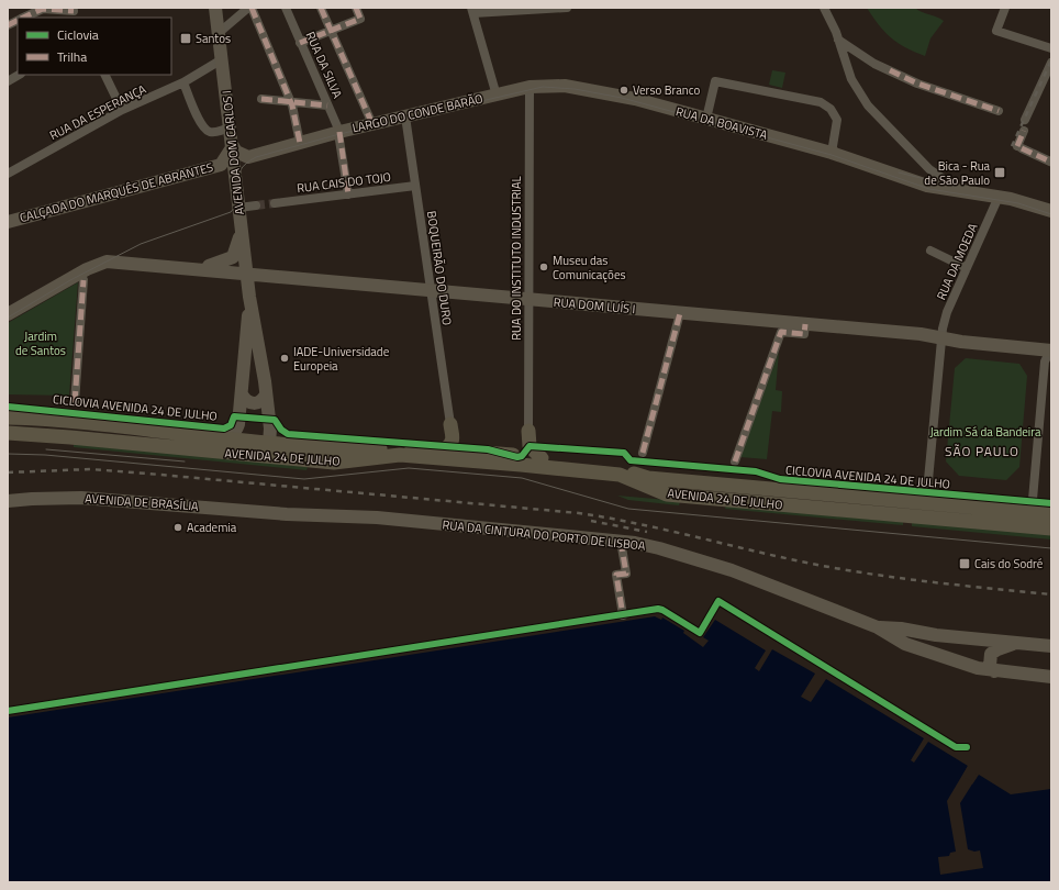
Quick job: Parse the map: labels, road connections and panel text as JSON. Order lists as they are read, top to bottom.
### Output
{
  "streets": {
    "main road": ["AVENIDA 24 DE JULHO"],
    "street": [
      "RUA DA SILVA",
      "RUA DA ESPERANÇA",
      "LARGO DO CONDE BARÃO",
      "RUA DA BOAVISTA",
      "AVENIDA DOM CARLOS I",
      "RUA CAIS DO TOJO",
      "CALÇADA DO MARQUÊS DE ABRANTES",
      "RUA DO INSTITUTO INDUSTRIAL",
      "RUA DA MOEDA",
      "BOQUEIRÃO DO DURO",
      "RUA DOM LUÍS I",
      "AVENIDA DE BRASÍLIA",
      "RUA DA CINTURA DO PORTO DE LISBOA"
    ],
    "cycle path": ["CICLOVIA AVENIDA 24 DE JULHO"]
  },
  "crossings": [
    ["RUA DA SILVA", "LARGO DO CONDE BARÃO"],
    ["RUA DA SILVA", "RUA CAIS DO TOJO"],
    ["RUA DA ESPERANÇA", "AVENIDA DOM CARLOS I"],
    ["LARGO DO CONDE BARÃO", "RUA DA BOAVISTA"],
    ["LARGO DO CONDE BARÃO", "BOQUEIRÃO DO DURO"],
    ["RUA DA BOAVISTA", "RUA DO INSTITUTO INDUSTRIAL"],
    ["RUA DA BOAVISTA", "RUA DA MOEDA"],
    ["AVENIDA DOM CARLOS I", "CALÇADA DO MARQUÊS DE ABRANTES"],
    ["AVENIDA DOM CARLOS I", "RUA DOM LUÍS I"],
    ["AVENIDA DOM CARLOS I", "AVENIDA 24 DE JULHO"],
    ["RUA CAIS DO TOJO", "BOQUEIRÃO DO DURO"],
    ["RUA DO INSTITUTO INDUSTRIAL", "RUA DOM LUÍS I"],
    ["RUA DA MOEDA", "RUA DOM LUÍS I"],
    ["RUA DA MOEDA", "AVENIDA 24 DE JULHO"],
    ["BOQUEIRÃO DO DURO", "RUA DOM LUÍS I"],
    ["AVENIDA DE BRASÍLIA", "RUA DA CINTURA DO PORTO DE LISBOA"]
  ],
  "districts": ["SÃO PAULO"],
  "parks": ["Jardim de Santos", "Jardim Sá da Bandeira"],
  "places": {
    "transit": ["Santos", "Bica - Rua de São Paulo", "Cais do Sodré"],
    "other": [
      "Verso Branco",
      "Museu das Comunicações",
      "IADE-Universidade Europeia",
      "Academia"
    ]
  },
  "legend": ["Ciclovia", "Trilha"]
}
